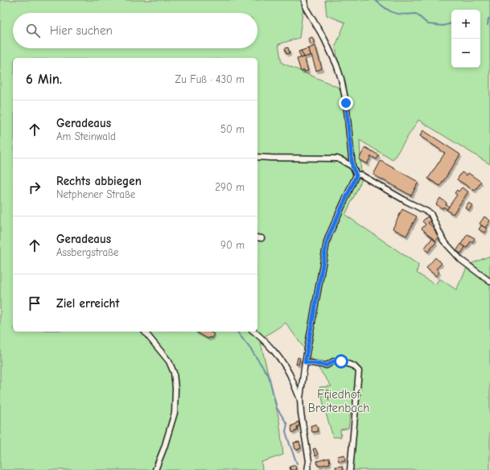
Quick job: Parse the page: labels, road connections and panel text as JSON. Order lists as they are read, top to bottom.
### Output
{
  "parks": ["Friedhof Breitenbach"],
  "page": {
    "map_buttons": ["+", "−"],
    "search": "Hier suchen",
    "heading": ["6 Min.", "Zu Fuß · 430 m"],
    "list": [
      ["Geradeaus", "Am Steinwald", "50 m"],
      ["Rechts abbiegen", "Netphener Straße", "290 m"],
      ["Geradeaus", "Assbergstraße", "90 m"],
      "Ziel erreicht"
    ]
  }
}
